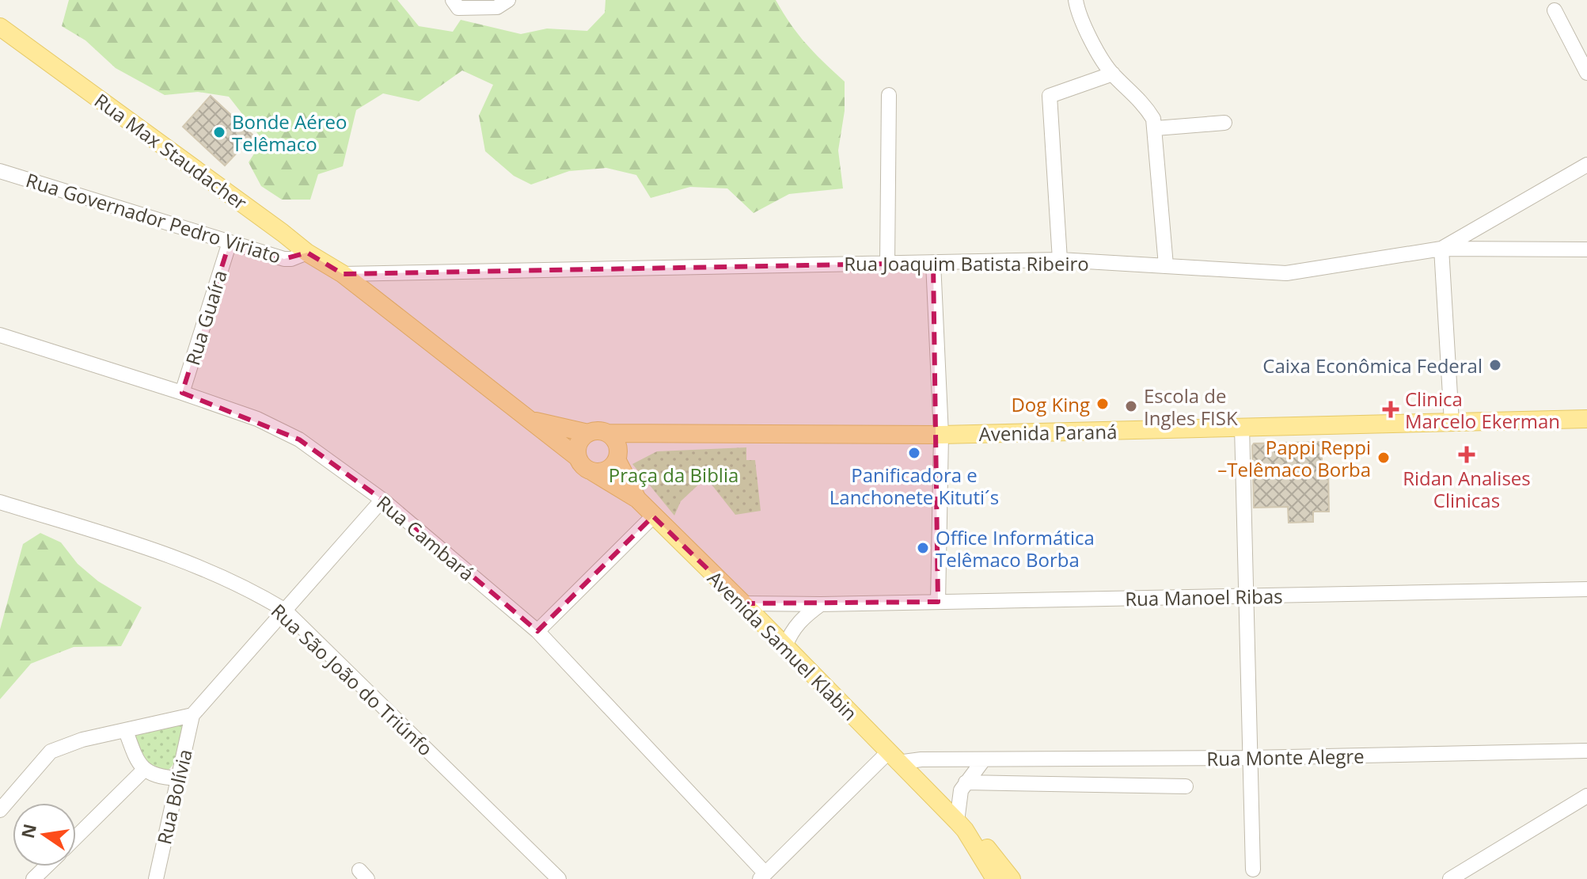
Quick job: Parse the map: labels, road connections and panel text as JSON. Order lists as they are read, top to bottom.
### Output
{
  "streets": {
    "main road": ["Rua Max Staudacher", "Avenida Paraná", "Avenida Samuel Klabin"],
    "street": [
      "Rua Governador Pedro Viriato",
      "Rua Joaquim Batista Ribeiro",
      "Rua Guaíra",
      "Rua Cambará",
      "Rua Manoel Ribas",
      "Rua São João do Triúnfo",
      "Rua Monte Alegre",
      "Rua Bolívia"
    ]
  },
  "crossings": [
    ["Rua Max Staudacher", "Rua Governador Pedro Viriato"],
    ["Rua Max Staudacher", "Rua Joaquim Batista Ribeiro"],
    ["Rua Governador Pedro Viriato", "Rua Guaíra"],
    ["Rua Guaíra", "Rua Cambará"],
    ["Avenida Paraná", "Avenida Samuel Klabin"],
    ["Rua Manoel Ribas", "Avenida Samuel Klabin"],
    ["Avenida Samuel Klabin", "Rua Monte Alegre"]
  ],
  "parks": ["Praça da Biblia"],
  "places": {
    "other": [
      "Bonde Aéreo Telêmaco",
      "Caixa Econômica Federal",
      "Dog King",
      "Escola de Ingles FISK",
      "Panificadora e Lanchonete Kituti´s",
      "Pappi Reppi –Telêmaco Borba",
      "Office Informática Telêmaco Borba"
    ],
    "health": ["Clinica Marcelo Ekerman", "Ridan Analises Clinicas"]
  },
  "north": "left"
}
